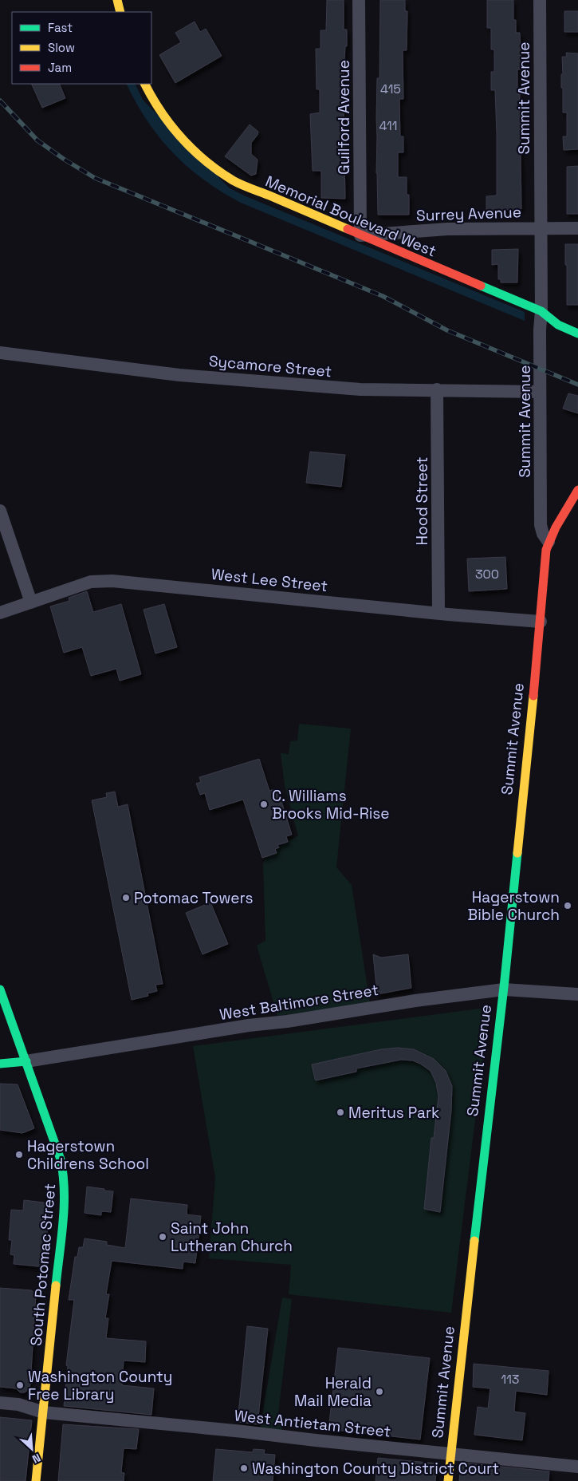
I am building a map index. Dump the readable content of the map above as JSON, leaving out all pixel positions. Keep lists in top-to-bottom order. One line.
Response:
{"streets":{"main road":["Summit Avenue","Memorial Boulevard West","South Potomac Street"],"street":["Guilford Avenue","Surrey Avenue","Sycamore Street","Hood Street","West Lee Street","West Baltimore Street","West Antietam Street"]},"crossings":[["Summit Avenue","Surrey Avenue"],["Summit Avenue","Memorial Boulevard West"],["Summit Avenue","Sycamore Street"],["Summit Avenue","West Lee Street"],["Summit Avenue","West Baltimore Street"],["Summit Avenue","West Antietam Street"],["Guilford Avenue","Surrey Avenue"],["Guilford Avenue","Memorial Boulevard West"],["Surrey Avenue","Memorial Boulevard West"],["Sycamore Street","Hood Street"],["Hood Street","West Lee Street"],["West Baltimore Street","South Potomac Street"],["South Potomac Street","West Antietam Street"]],"places":["C. Williams Brooks Mid‐Rise","Potomac Towers","Hagerstown Bible Church","Meritus Park","Hagerstown Childrens School","Saint John Lutheran Church","Washington County Free Library","Herald Mail Media","Washington County District Court"],"house_numbers":["415","411","300","113"],"legend":["Fast","Slow","Jam"],"north":"bottom right"}
